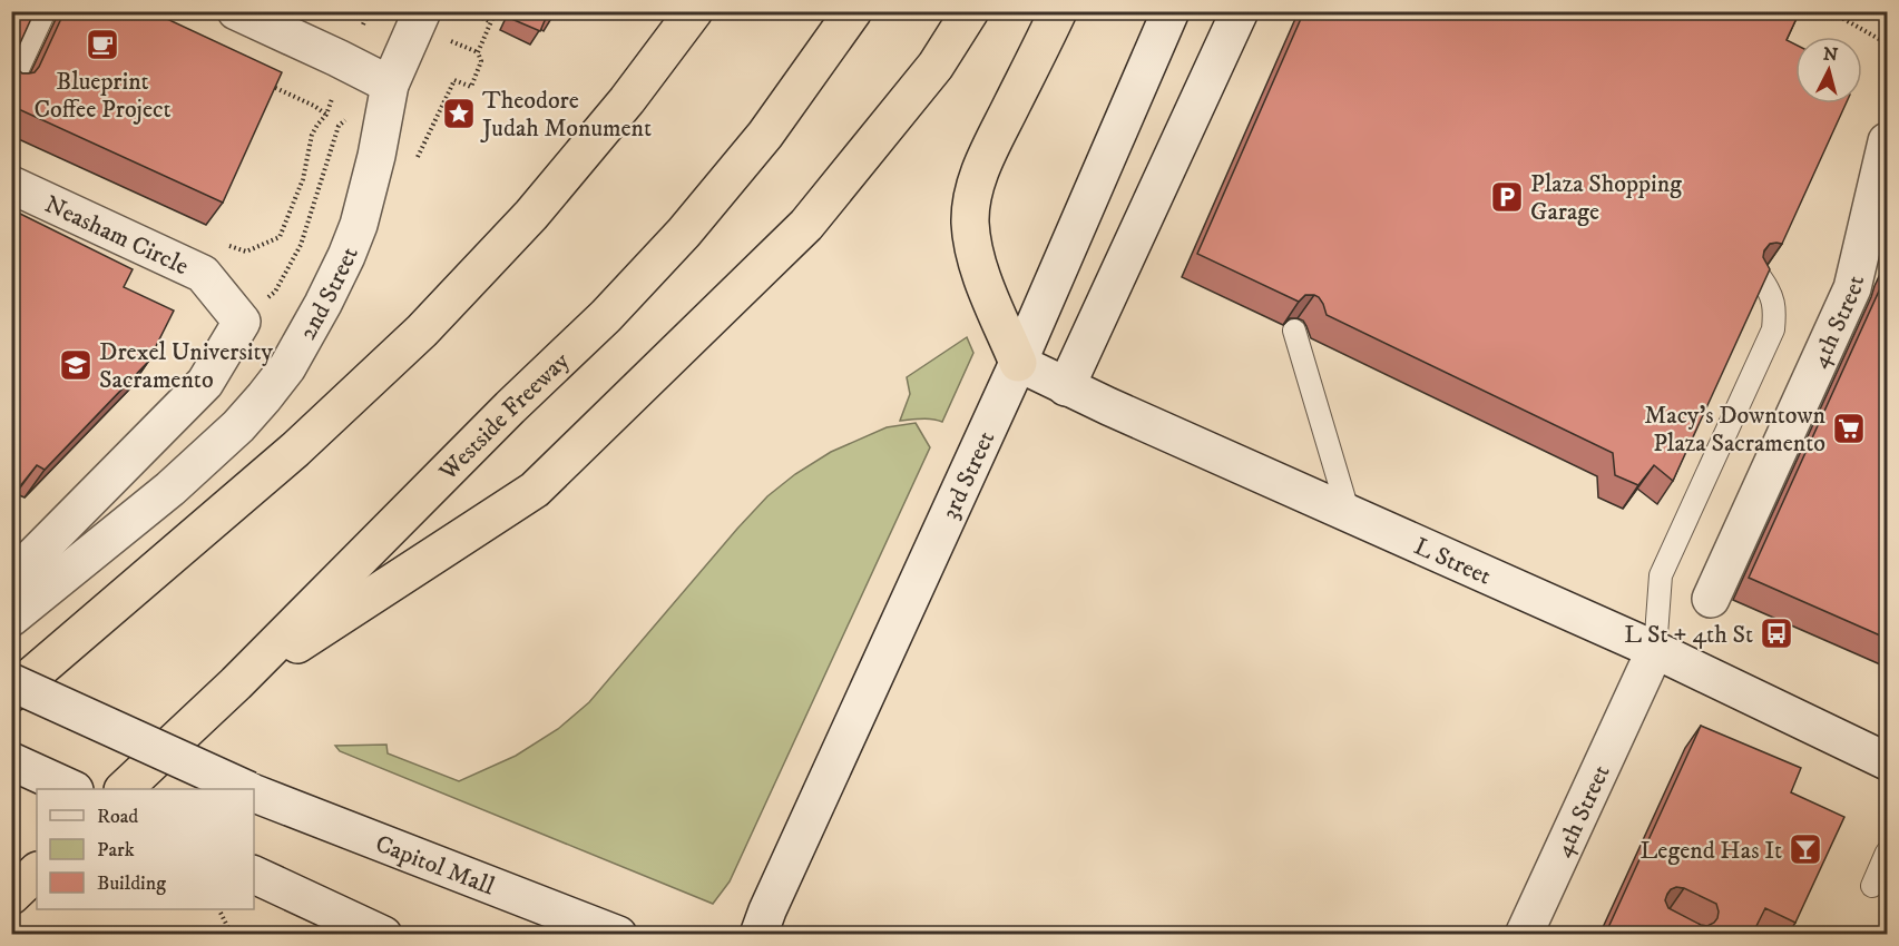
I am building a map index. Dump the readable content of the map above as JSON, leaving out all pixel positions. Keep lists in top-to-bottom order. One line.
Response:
{"streets":{"highway":["Westside Freeway"],"street":["Neasham Circle","2nd Street","4th Street","3rd Street","L Street","Capitol Mall"]},"crossings":[["4th Street","L Street"],["3rd Street","L Street"]],"places":{"cafe":["Blueprint Coffee Project"],"place":["Theodore Judah Monument"],"parking":["Plaza Shopping Garage"],"school or university":["Drexel University Sacramento"],"supermarket":["Macy's Downtown Plaza Sacramento"],"bus stop":["L St + 4th St"],"bar":["Legend Has It"]},"legend":["Road","Park","Building"],"north":"top"}
